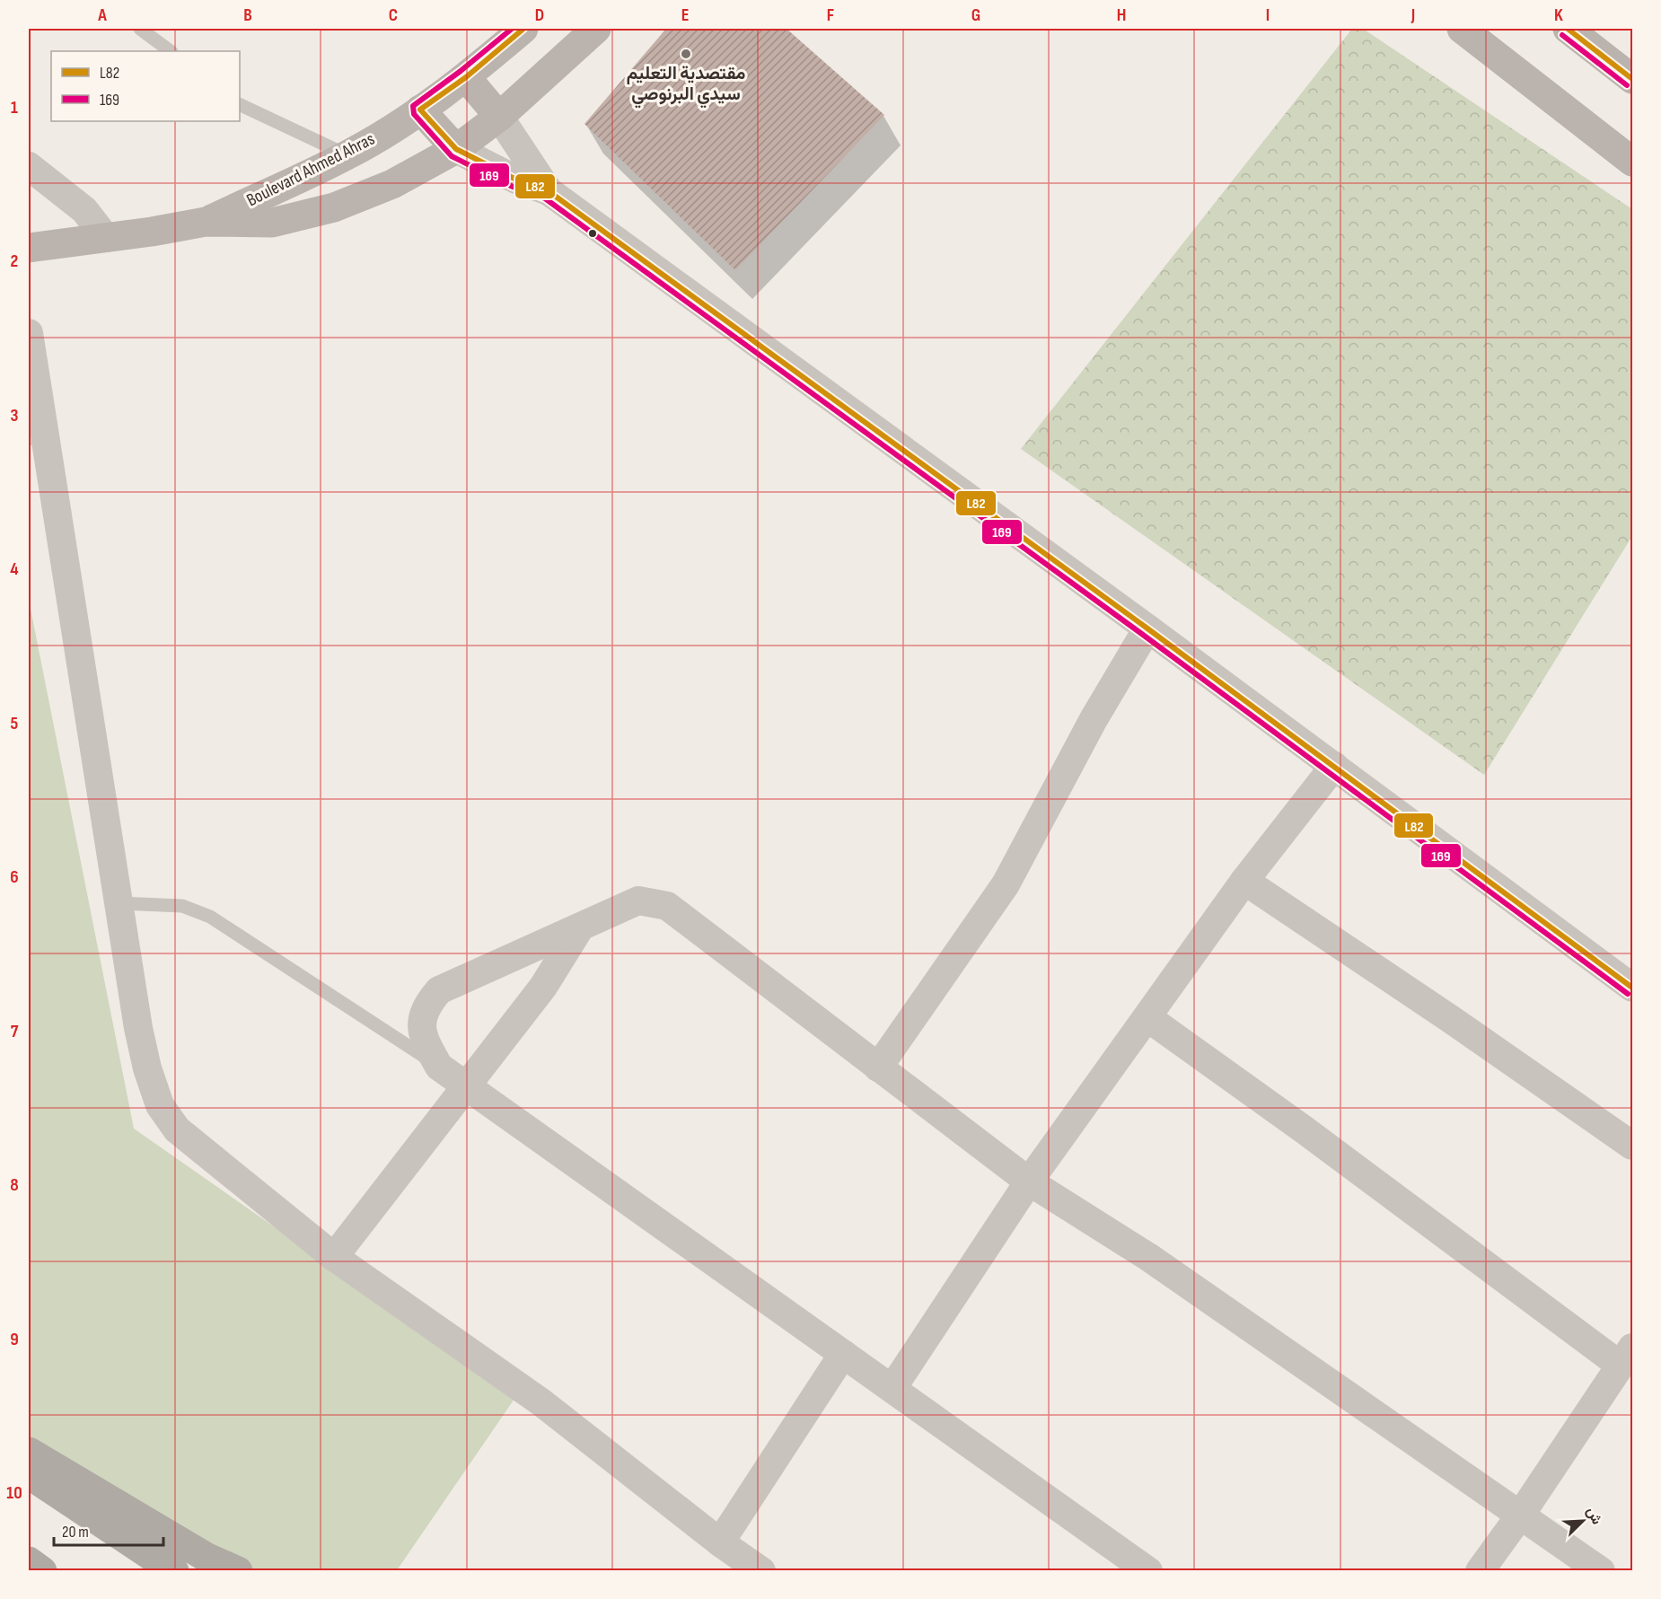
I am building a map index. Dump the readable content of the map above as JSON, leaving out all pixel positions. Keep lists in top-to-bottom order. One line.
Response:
{"streets":{"street":["Boulevard Ahmed Ahras"]},"places":["مقتصدية التعليم سيدي البرنوصي"],"lines":["transit line L82","transit line 169"],"legend":["L82","169"],"scale_bar":"20 m","north":"top right","grid":{"columns":["A","B","C","D","E","F","G","H","I","J","K"],"rows":["1","2","3","4","5","6","7","8","9","10"]}}
